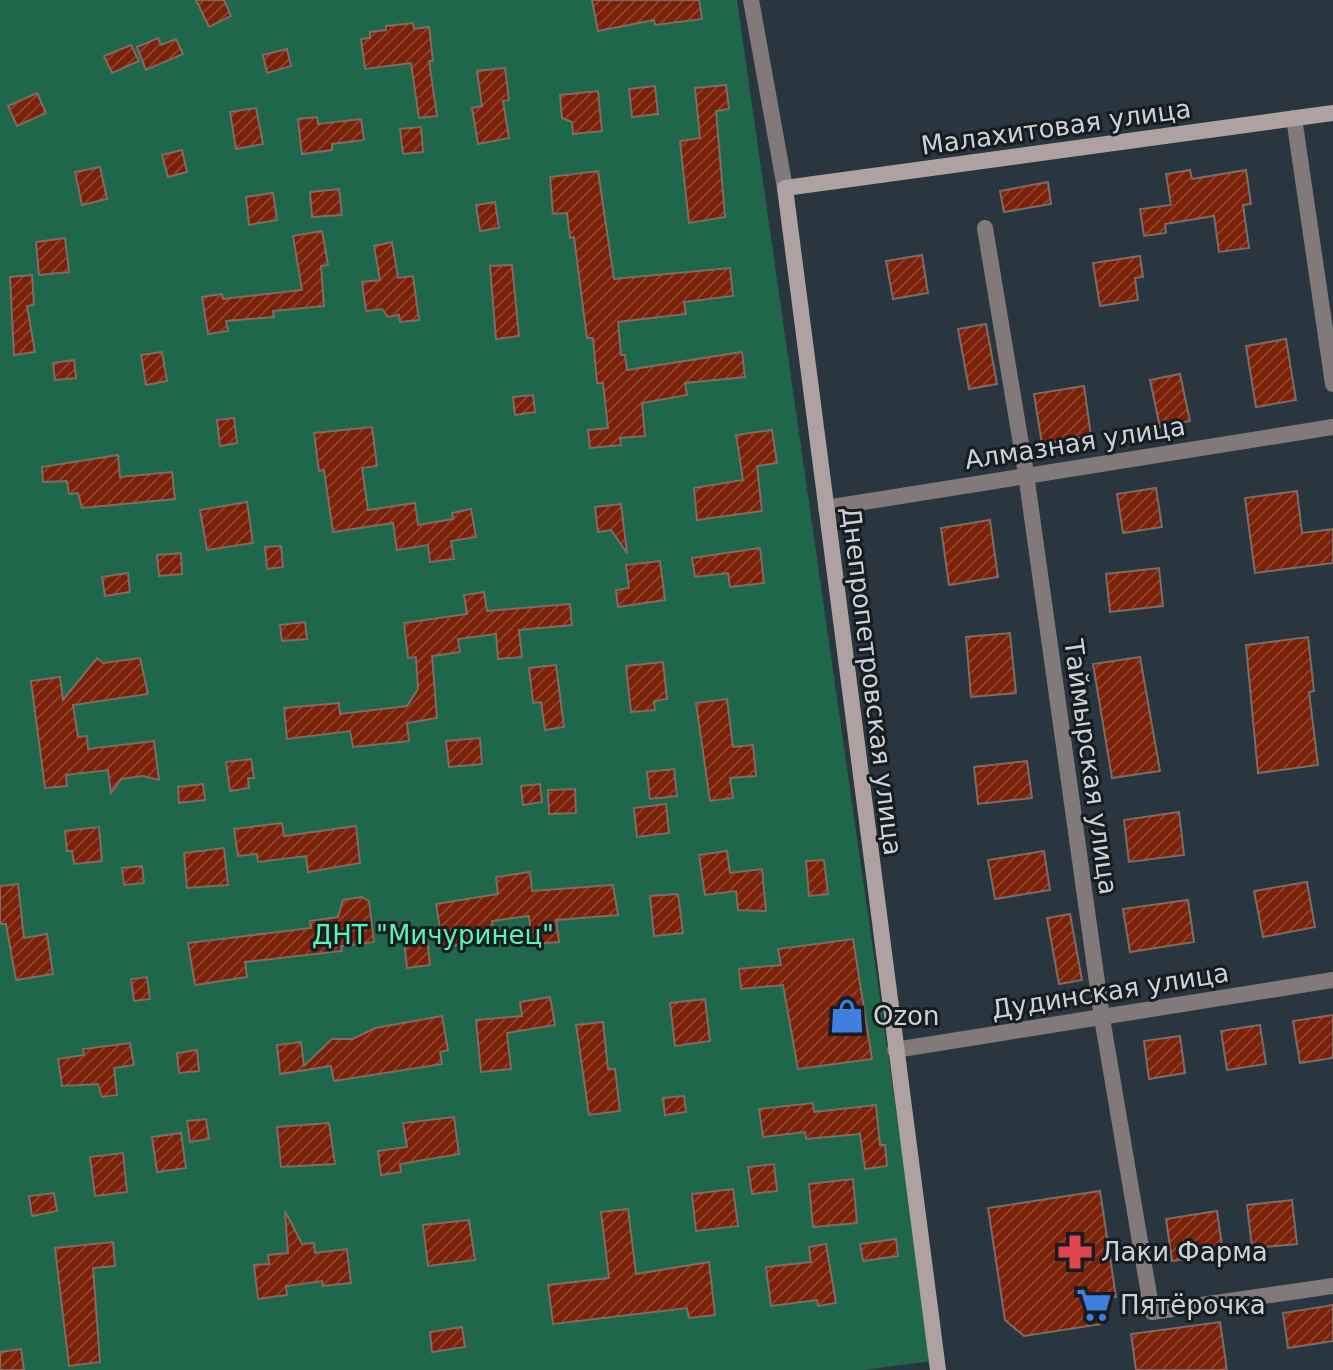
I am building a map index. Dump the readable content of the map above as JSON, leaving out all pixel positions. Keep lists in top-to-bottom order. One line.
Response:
{"streets":{"street":["Малахитовая улица","Алмазная улица","Днепропетровская улица","Таймырская улица","Дудинская улица"]},"crossings":[["Малахитовая улица","Днепропетровская улица"],["Алмазная улица","Днепропетровская улица"],["Алмазная улица","Таймырская улица"],["Днепропетровская улица","Дудинская улица"],["Таймырская улица","Дудинская улица"]],"parks":["ДНТ \"Мичуринец\""],"places":{"shop":["Ozon"],"pharmacy":["Лаки Фарма"],"supermarket":["Пятёрочка"]}}
